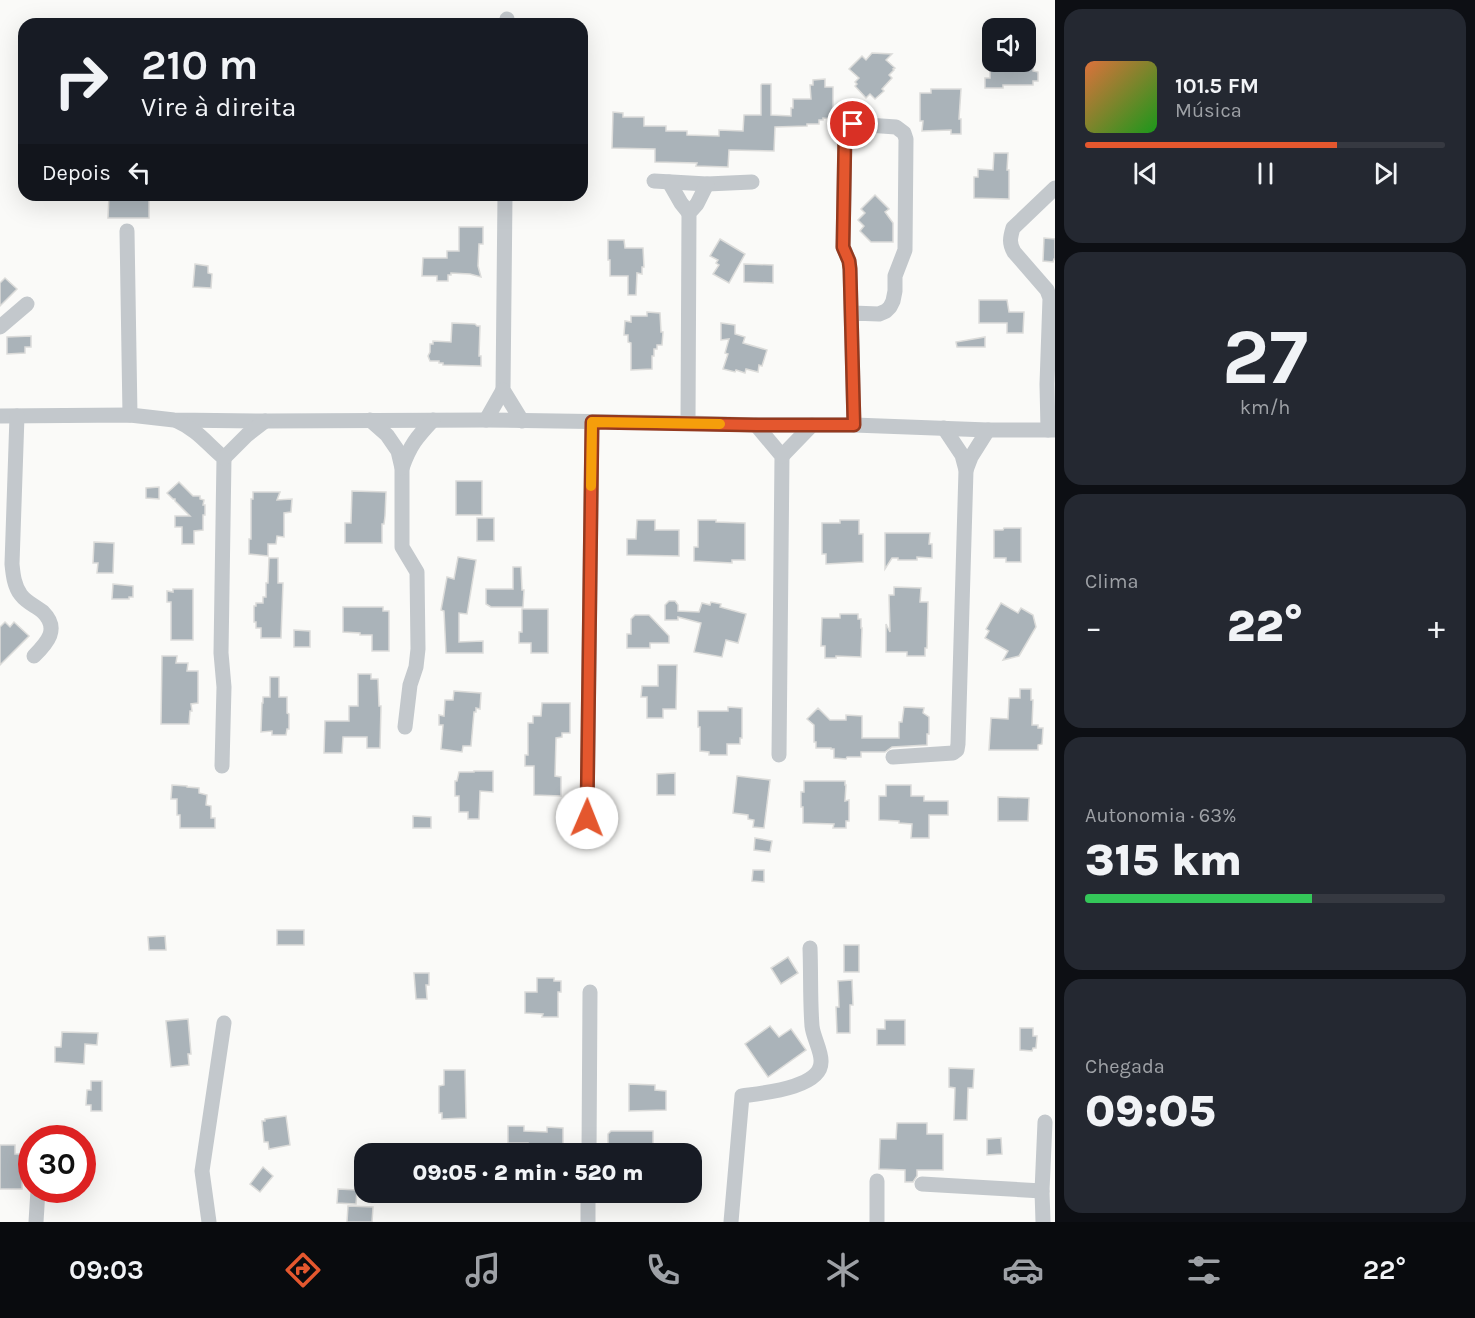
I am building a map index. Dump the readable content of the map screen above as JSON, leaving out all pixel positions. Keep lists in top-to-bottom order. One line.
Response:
{"page":{"turn":["210 m","Vire à direita"],"song":["101.5 FM","Música"],"then":"Depois","tile":[["27","km/h"],"Clima",["Autonomia · 63%","315 km"],["Chegada","09:05"]],"heat":["−","22°","+"],"limit":"30","trip":"09:05 · 2 min · 520 m","tabs":["09:03","22°"]}}
